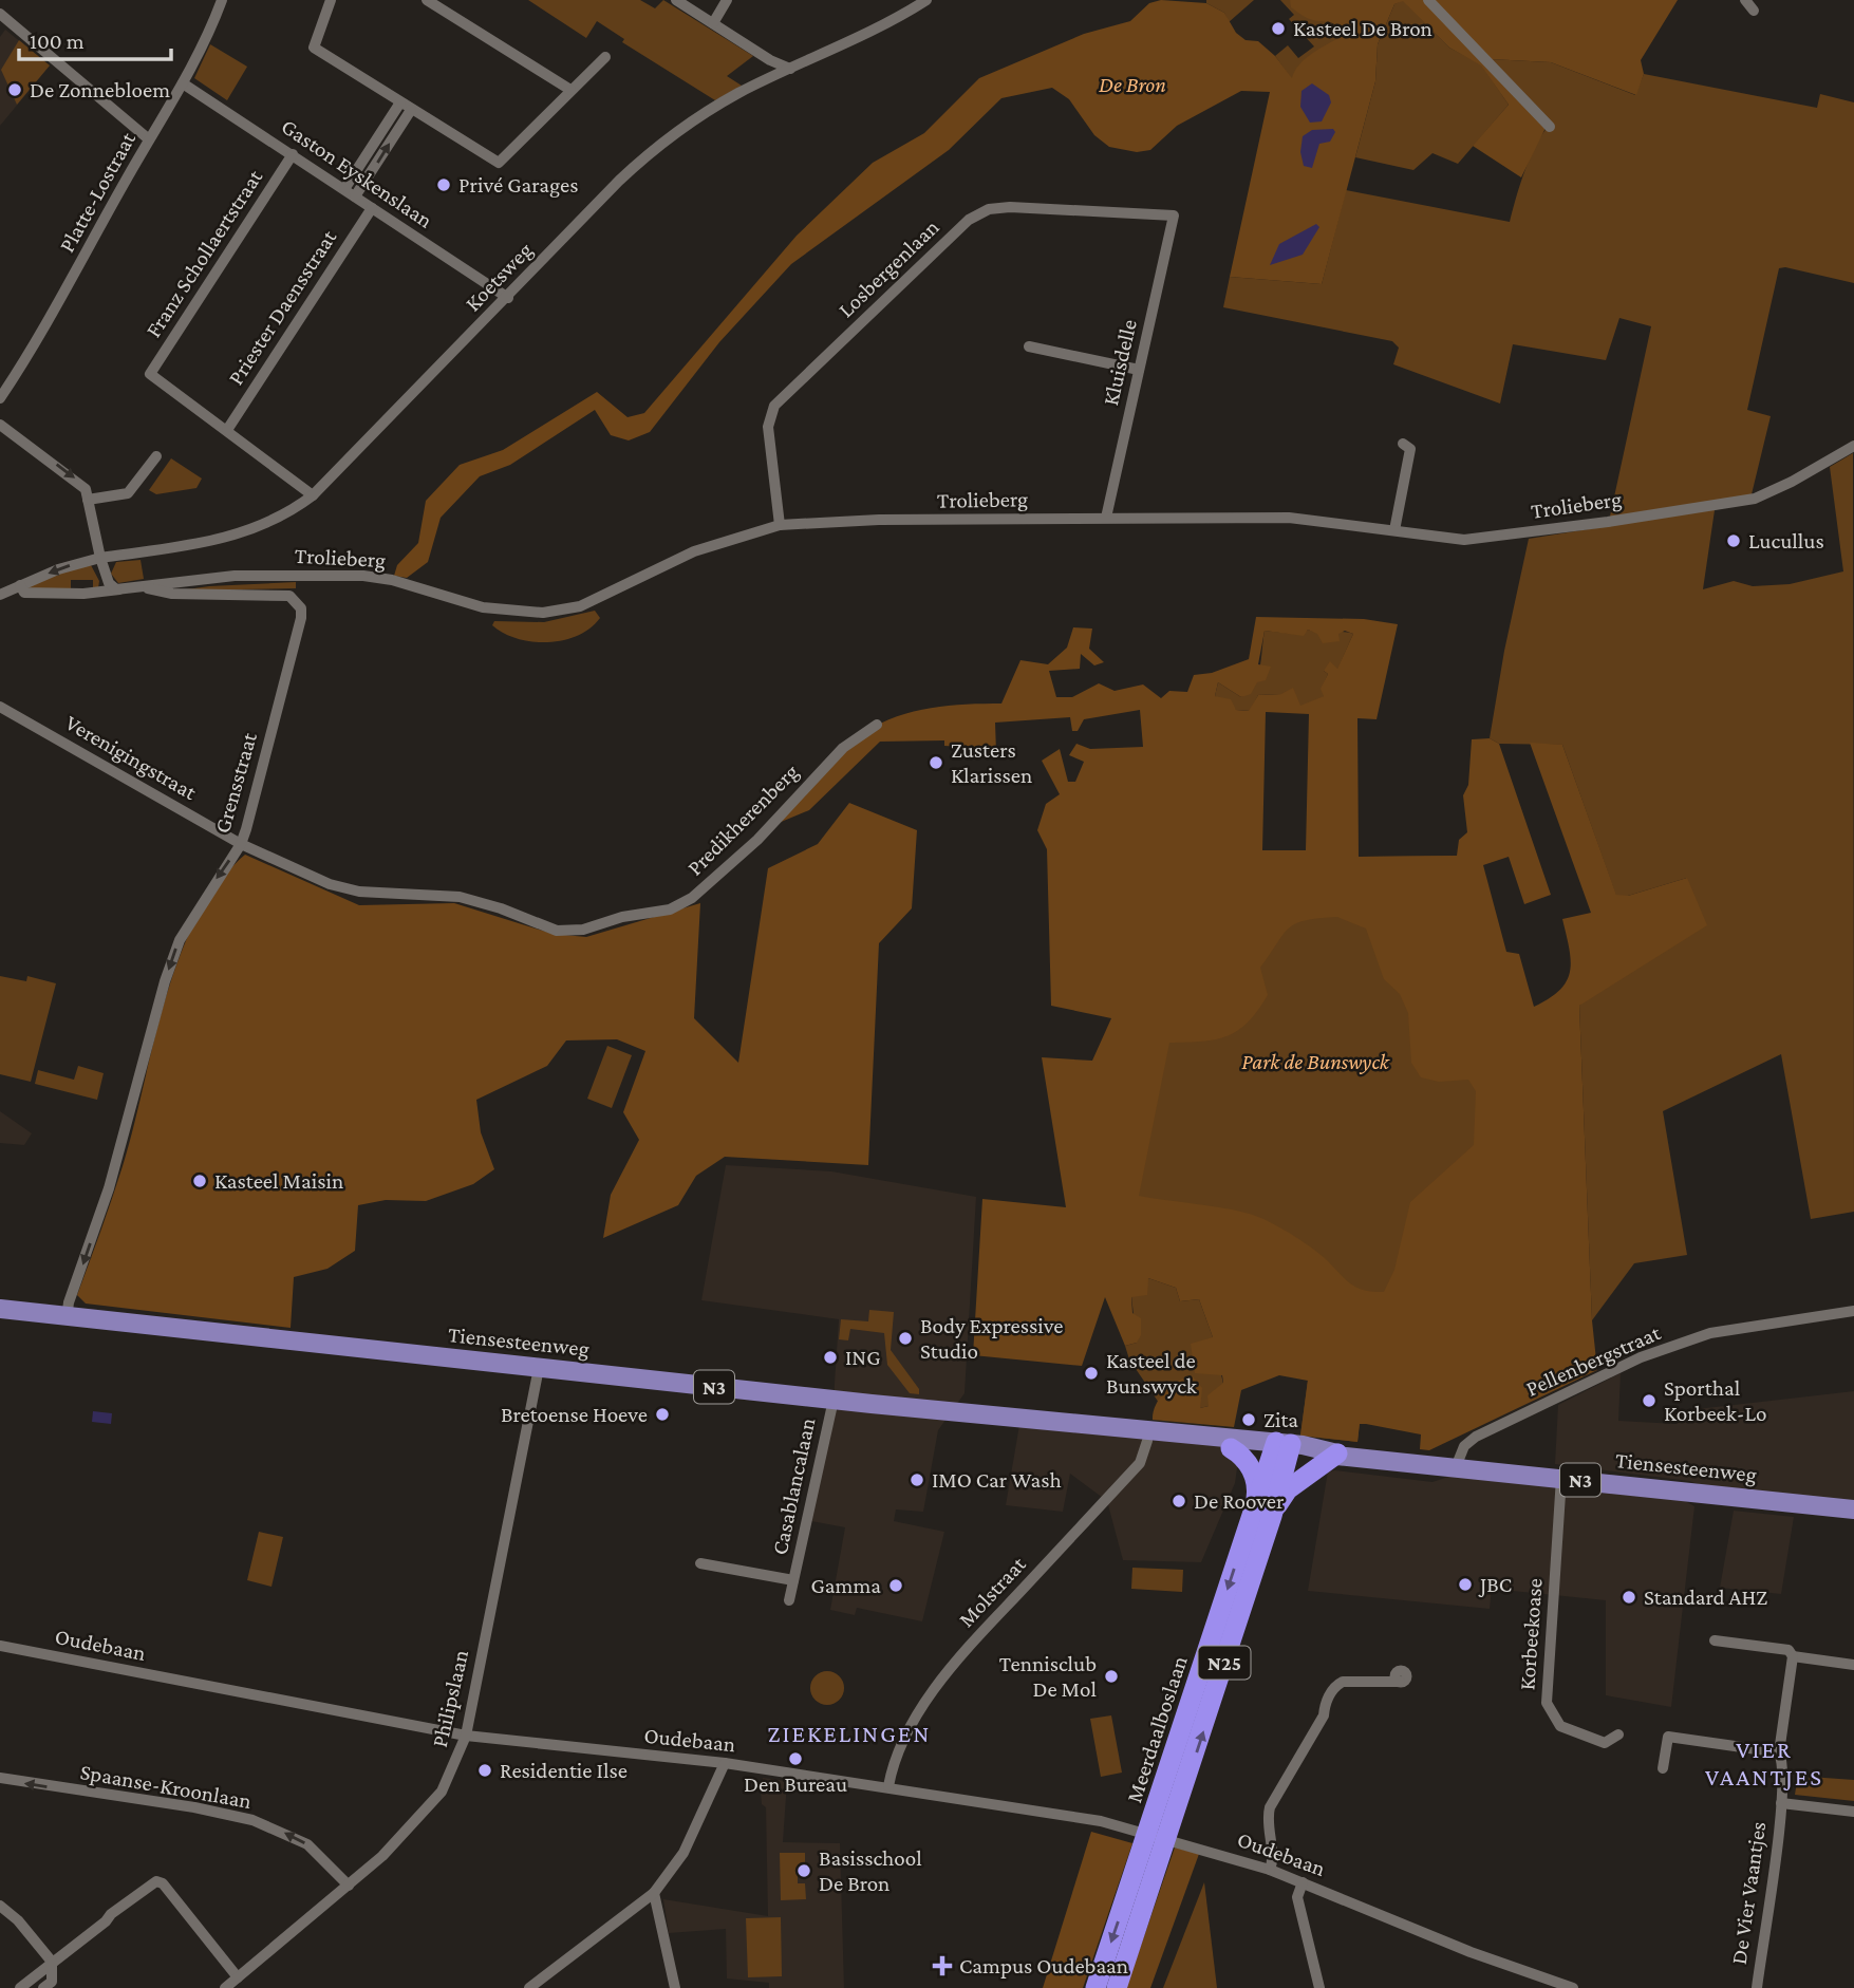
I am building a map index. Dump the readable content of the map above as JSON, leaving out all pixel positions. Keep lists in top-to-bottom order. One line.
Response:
{"streets":{"highway":["N25","Meerdaalboslaan"],"main road":["Tiensesteenweg","N3"],"street":["Gaston Eyskenslaan","Platte-Lostraat","Franz Schollaertstraat","Losbergenlaan","Koetsweg","Priester Daensstraat","Kluisdelle","Trolieberg","Verenigingstraat","Grensstraat","Predikherenberg","Pellenbergstraat","Casablancalaan","Molstraat","Korbeekoase","Oudebaan","Philipslaan","Spaanse-Kroonlaan","De Vier Vaantjes"]},"crossings":[["Gaston Eyskenslaan","Platte-Lostraat"],["Gaston Eyskenslaan","Franz Schollaertstraat"],["Gaston Eyskenslaan","Koetsweg"],["Gaston Eyskenslaan","Priester Daensstraat"],["Franz Schollaertstraat","Priester Daensstraat"],["Losbergenlaan","Kluisdelle"],["Losbergenlaan","Trolieberg"],["Koetsweg","Grensstraat"],["Kluisdelle","Trolieberg"],["Trolieberg","Grensstraat"],["Verenigingstraat","Grensstraat"],["Verenigingstraat","Predikherenberg"],["Grensstraat","Predikherenberg"],["Grensstraat","Tiensesteenweg"],["Tiensesteenweg","Pellenbergstraat"],["Tiensesteenweg","Casablancalaan"],["Tiensesteenweg","Molstraat"],["Tiensesteenweg","Korbeekoase"],["Tiensesteenweg","Philipslaan"],["Tiensesteenweg","Meerdaalboslaan"],["Molstraat","Oudebaan"],["Oudebaan","Philipslaan"],["Philipslaan","Spaanse-Kroonlaan"]],"one_way":["Grensstraat","Spaanse-Kroonlaan"],"districts":["ZIEKELINGEN","VIER VAANTJES"],"parks":["De Bron","Park de Bunswyck"],"places":{"other":["Kasteel De Bron","De Zonnebloem","Privé Garages","Lucullus","Zusters Klarissen","Kasteel Maisin","Body Expressive Studio","ING","Kasteel de Bunswyck","Sporthal Korbeek-Lo","Bretoense Hoeve","Zita","IMO Car Wash","De Roover","JBC","Gamma","Standard AHZ","Tennisclub De Mol","Den Bureau","Residentie Ilse","Basisschool De Bron"],"health":["Campus Oudebaan"]},"scale_bar":"100 m"}
